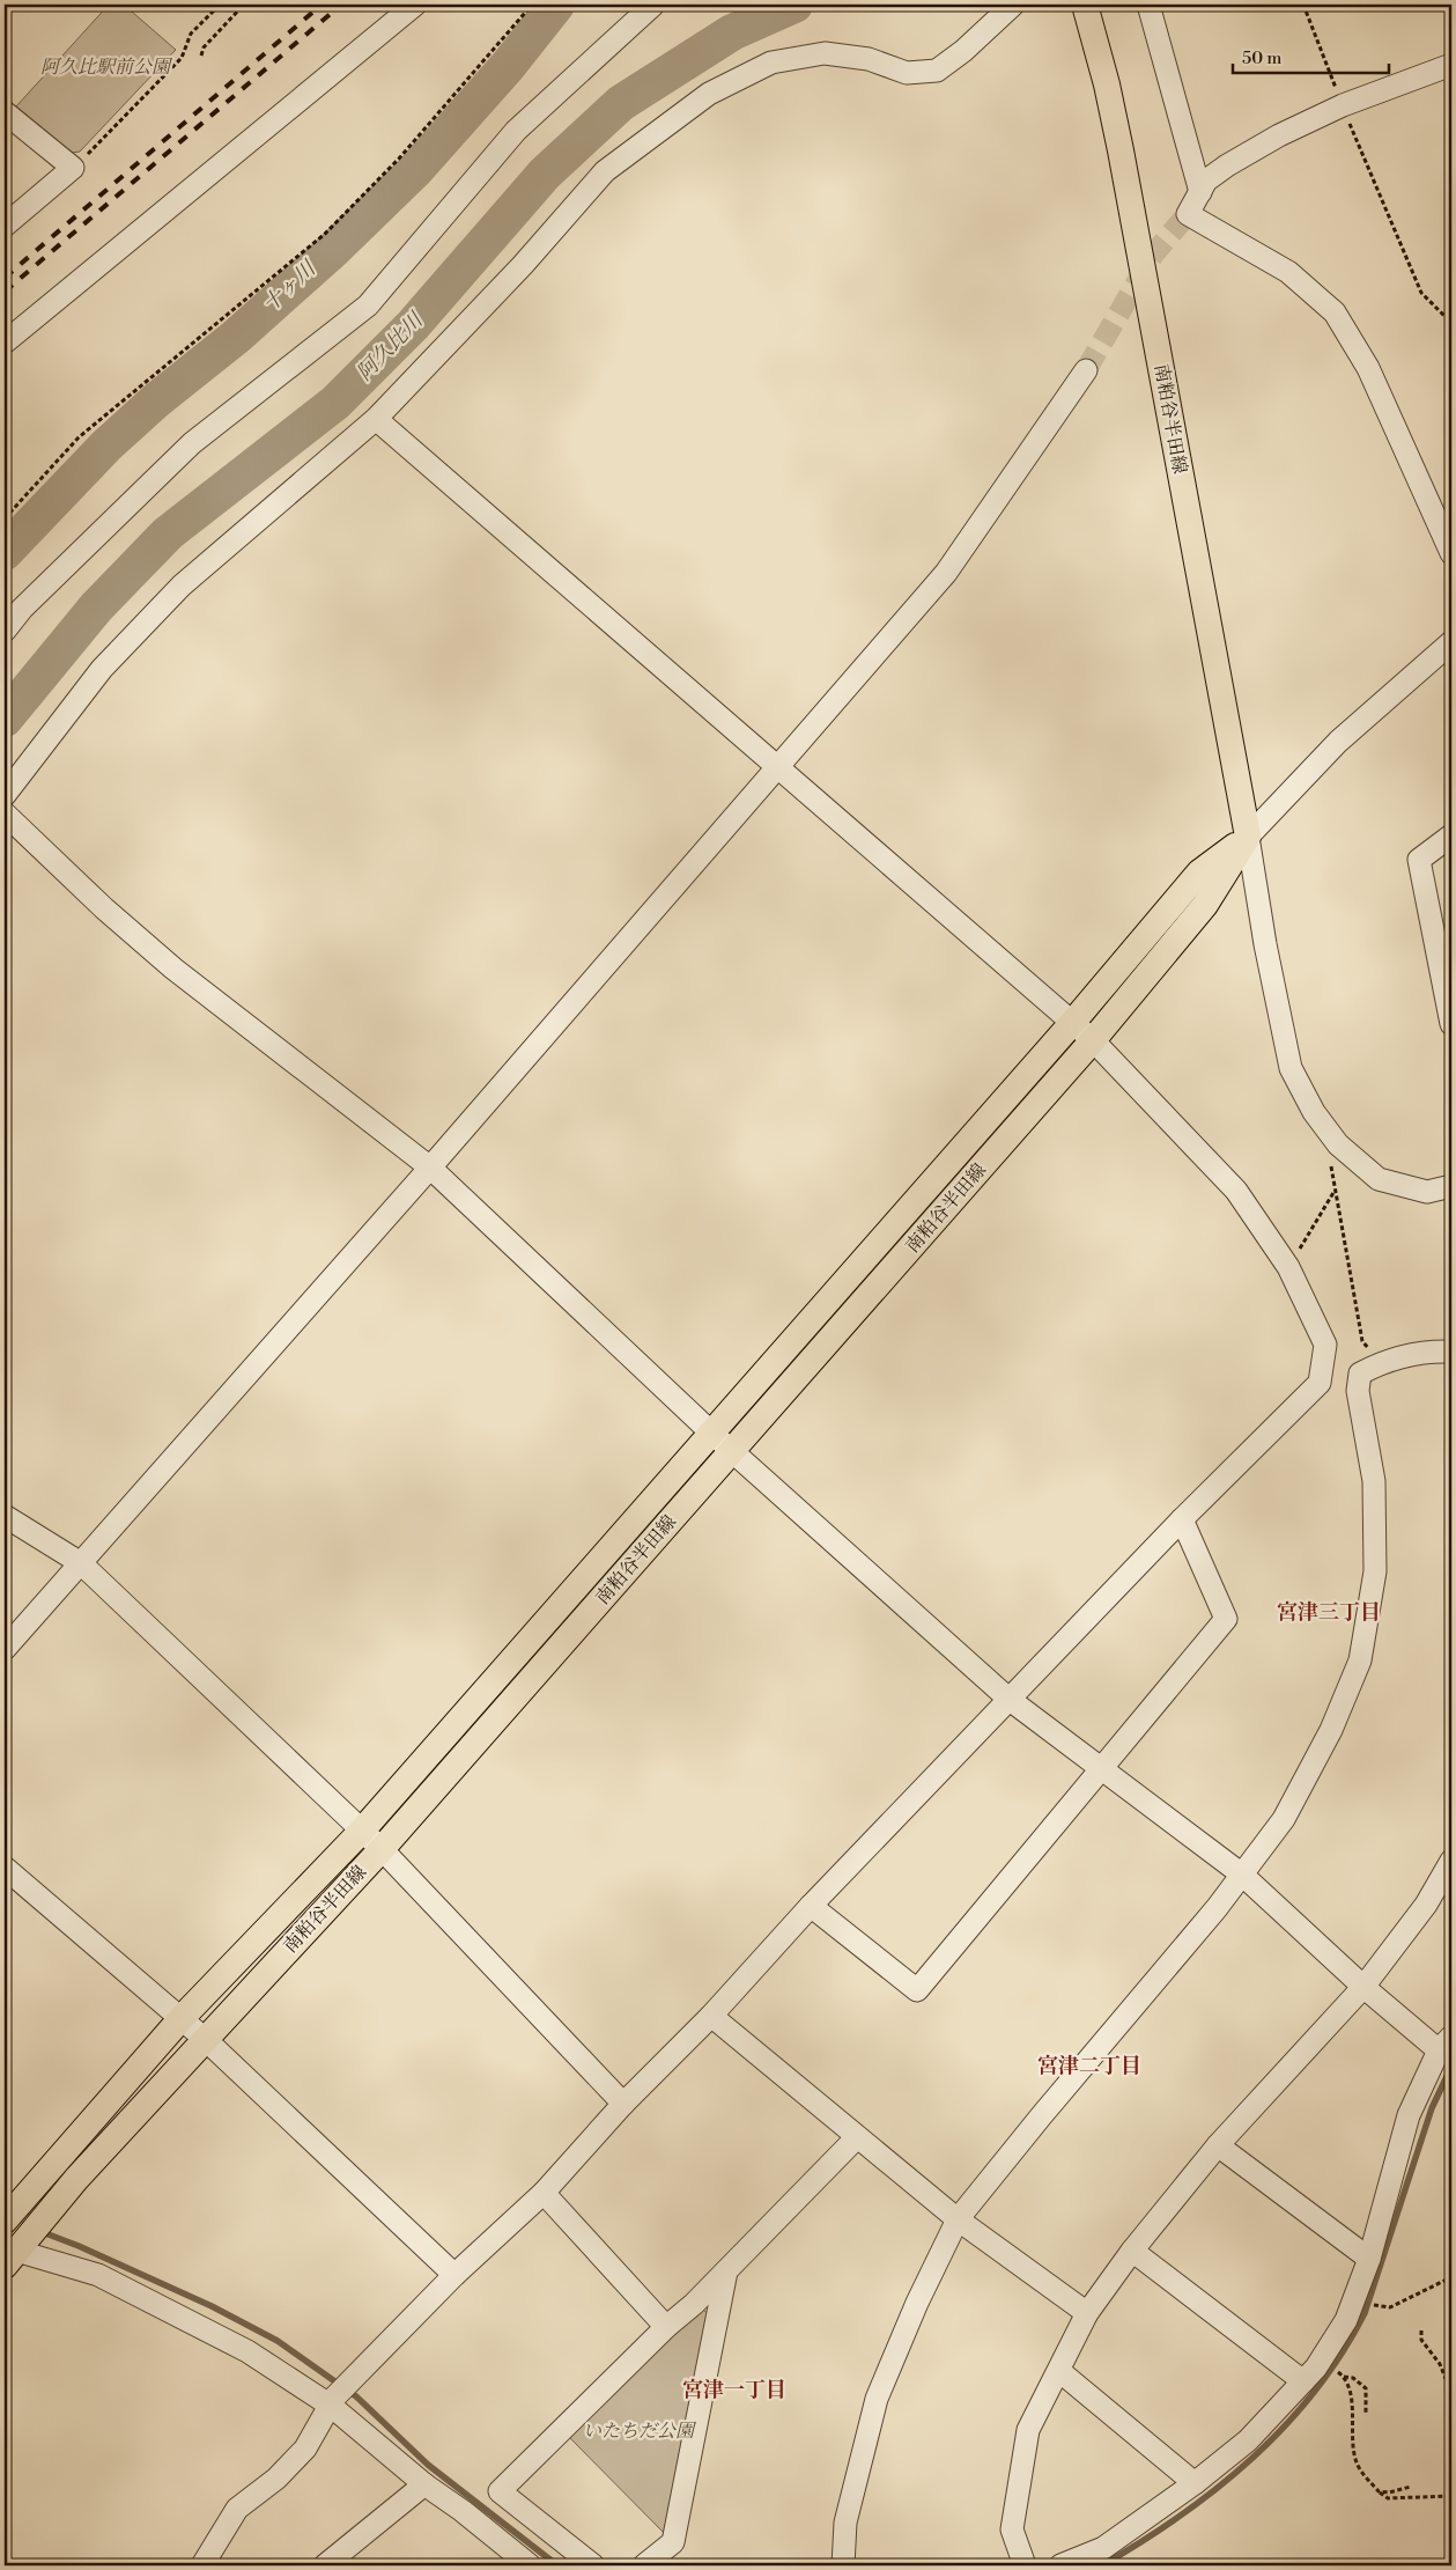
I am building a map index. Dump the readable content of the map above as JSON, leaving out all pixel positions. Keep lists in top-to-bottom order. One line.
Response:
{"streets":{"main road":["南粕谷半田線"]},"districts":["宮津三丁目","宮津二丁目","宮津一丁目"],"water":["十ヶ川","阿久比川"],"parks":["阿久比駅前公園","いたちだ公園"],"scale_bar":"50 m"}
